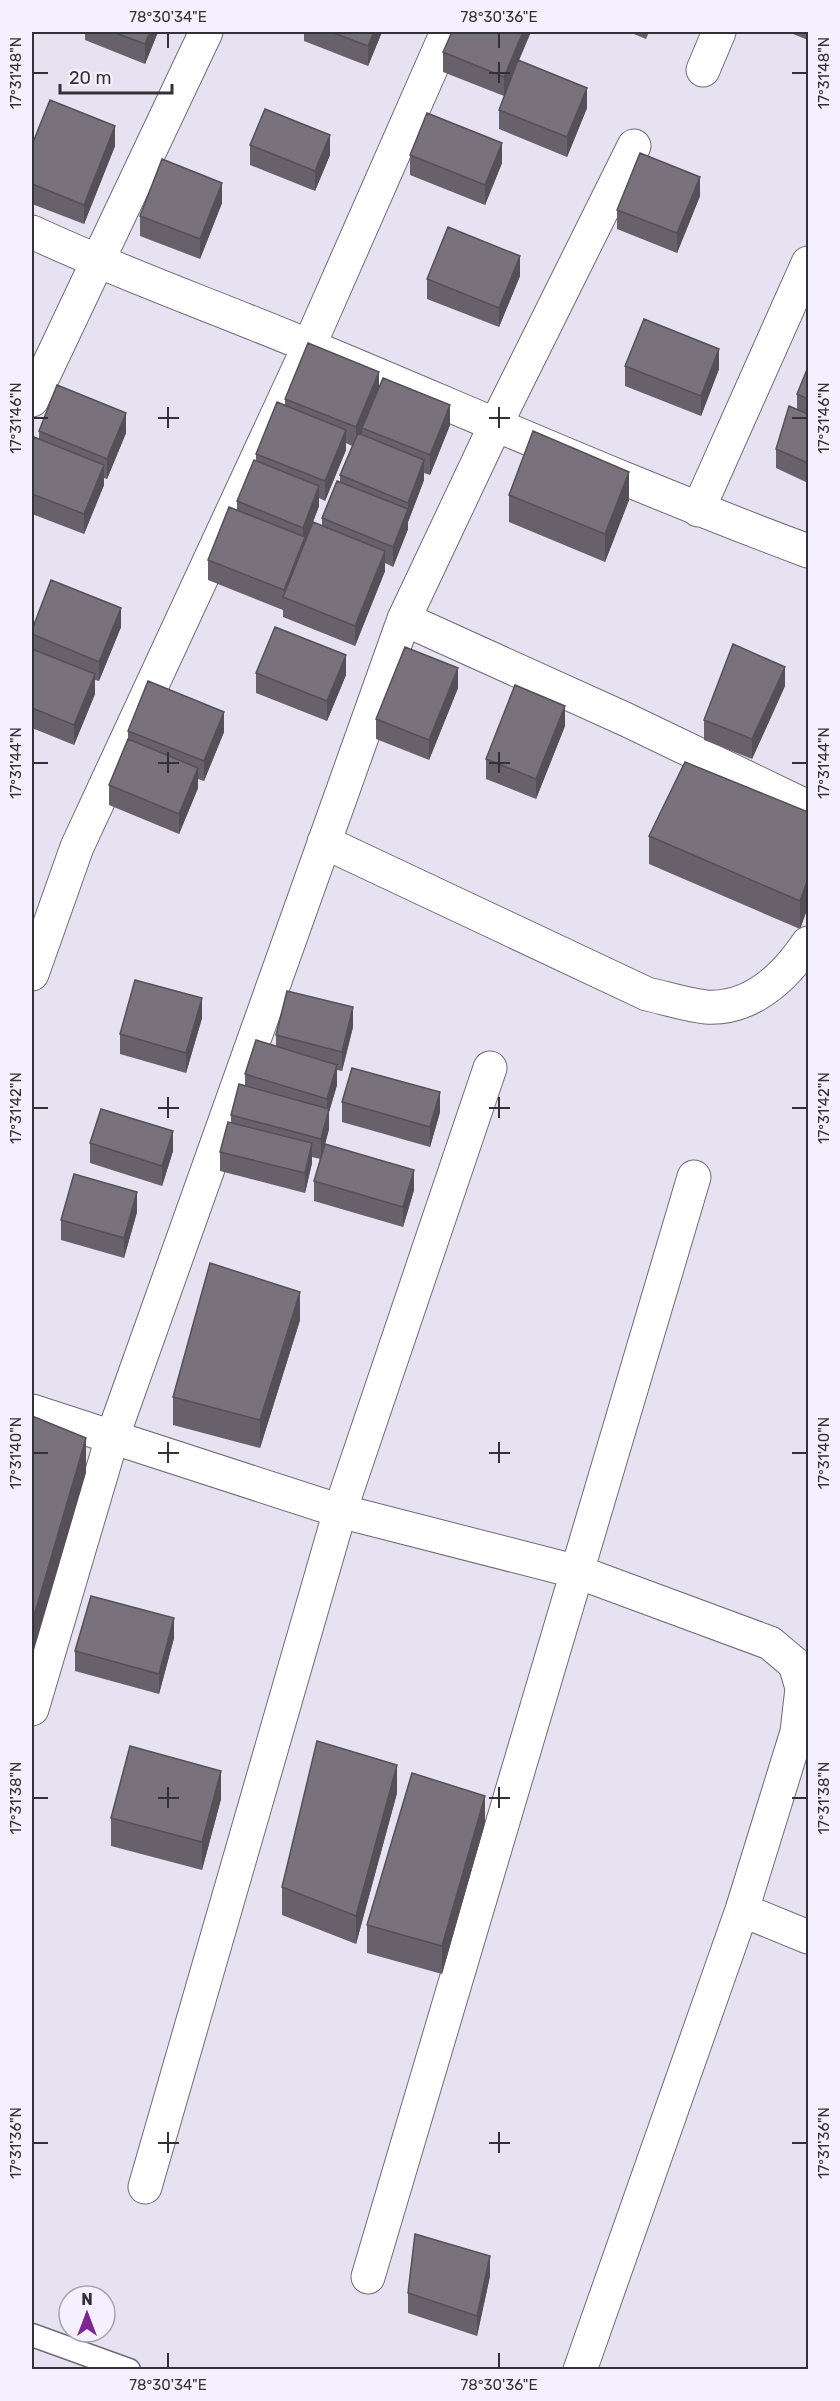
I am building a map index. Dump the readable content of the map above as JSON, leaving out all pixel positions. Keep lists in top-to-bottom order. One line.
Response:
{"scale_bar":"20 m","north":"top","coordinates":["78°30'34\"E","78°30'36\"E","17°31'48\"N","17°31'46\"N","17°31'44\"N","17°31'42\"N","17°31'40\"N","17°31'38\"N","17°31'36\"N"]}
